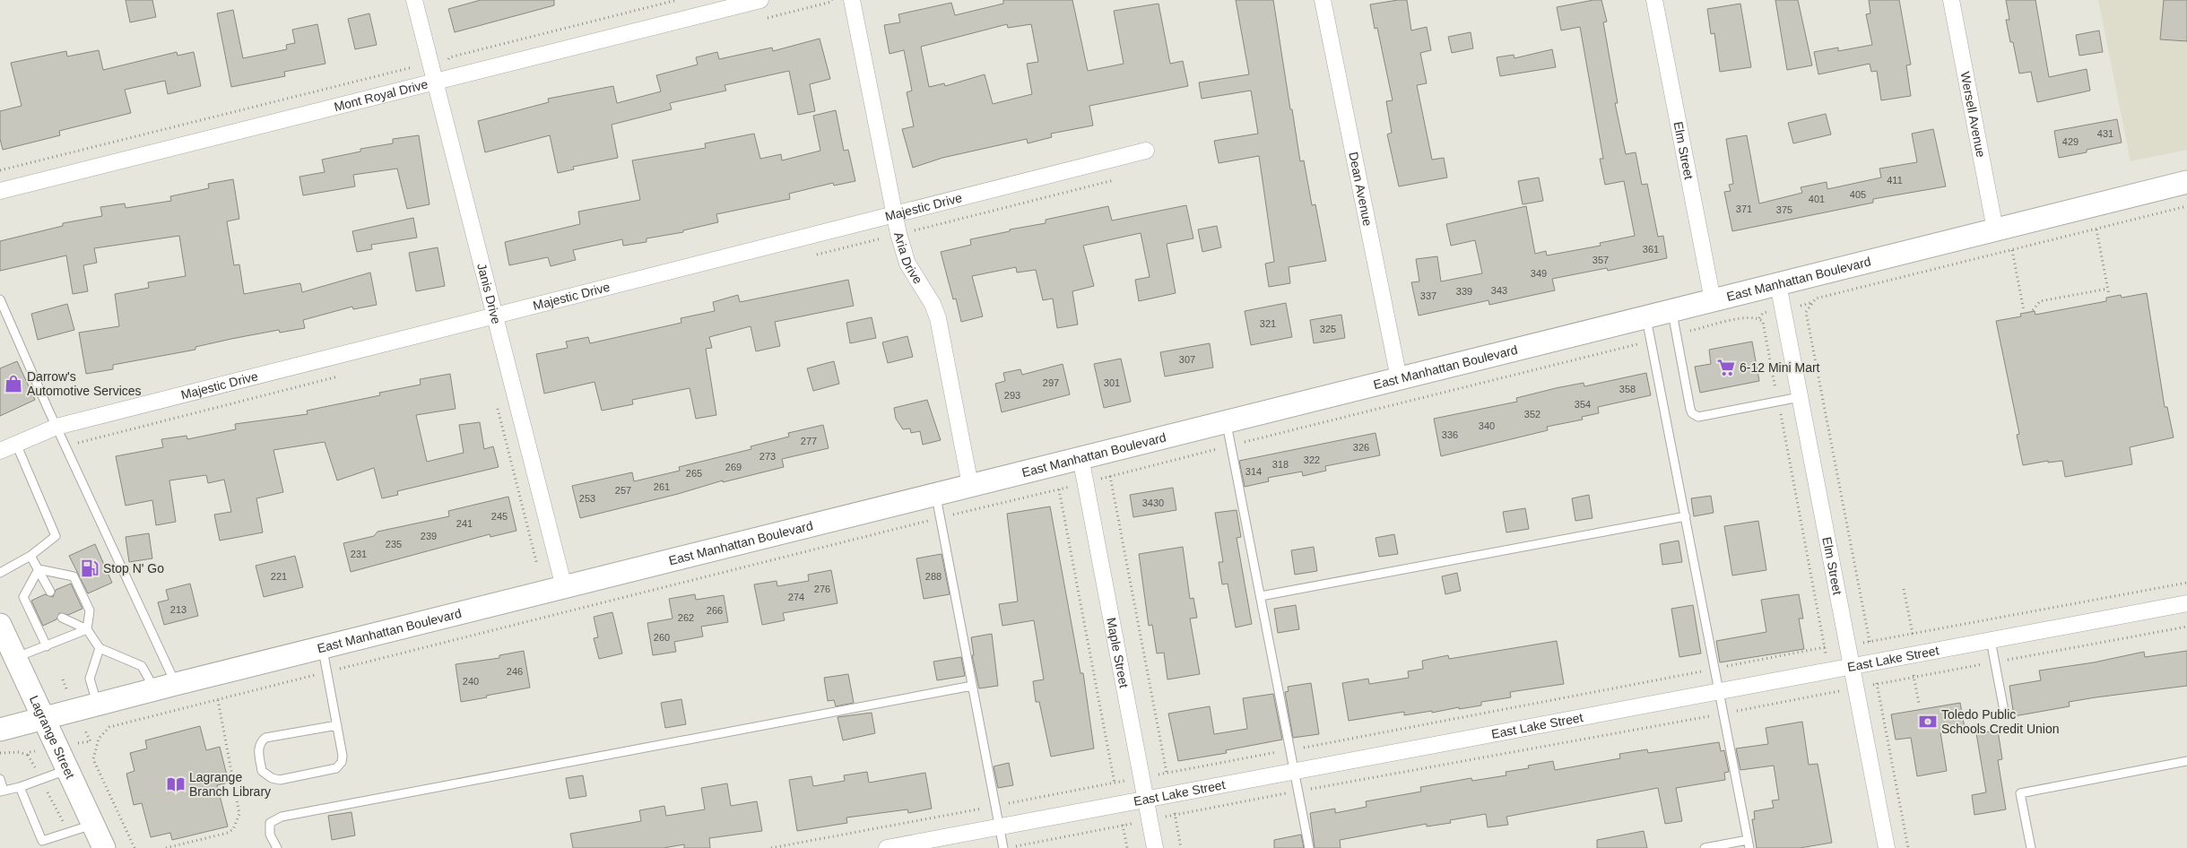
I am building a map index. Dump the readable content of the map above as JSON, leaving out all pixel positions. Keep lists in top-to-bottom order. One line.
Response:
{"streets":{"main road":["East Manhattan Boulevard","Lagrange Street"],"street":["Mont Royal Drive","Wersell Avenue","Elm Street","Dean Avenue","Majestic Drive","Aria Drive","Janis Drive","Maple Street","East Lake Street"]},"crossings":[["Mont Royal Drive","Janis Drive"],["Wersell Avenue","East Manhattan Boulevard"],["Elm Street","East Manhattan Boulevard"],["Elm Street","East Lake Street"],["Dean Avenue","East Manhattan Boulevard"],["Majestic Drive","Aria Drive"],["Majestic Drive","Janis Drive"],["Aria Drive","East Manhattan Boulevard"],["East Manhattan Boulevard","Janis Drive"],["East Manhattan Boulevard","Maple Street"],["East Manhattan Boulevard","Lagrange Street"],["Maple Street","East Lake Street"]],"places":{"supermarket":["6-12 Mini Mart"],"shop":["Darrow's Automotive Services"],"fuel station":["Stop N' Go"],"bank":["Toledo Public Schools Credit Union"],"library":["Lagrange Branch Library"]},"house_numbers":["431","429","411","405","401","371","375","361","357","349","343","339","337","321","325","307","297","301","358","293","354","352","340","336","277","326","273","322","318","269","314","265","261","257","253","3430","245","241","239","235","231","221","288","276","274","213","266","262","260","246","240"]}
